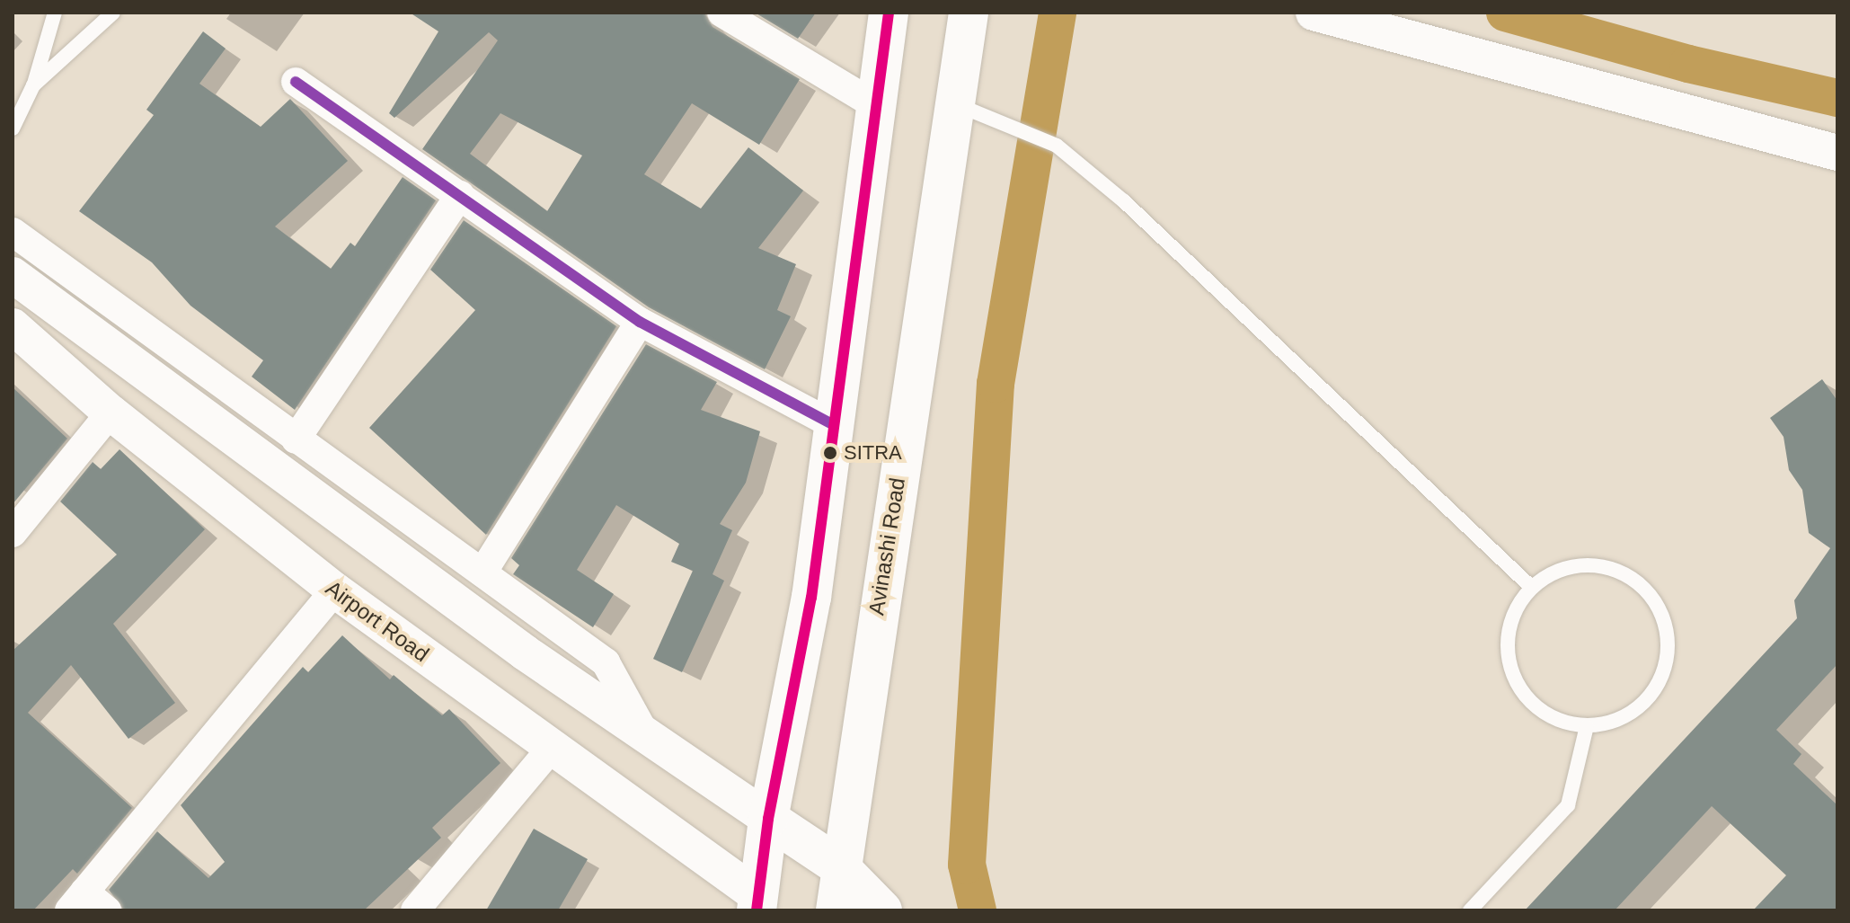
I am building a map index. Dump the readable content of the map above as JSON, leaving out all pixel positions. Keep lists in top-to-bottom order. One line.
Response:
{"streets":{"main road":["Avinashi Road"],"street":["Airport Road"]},"places":["SITRA"]}
